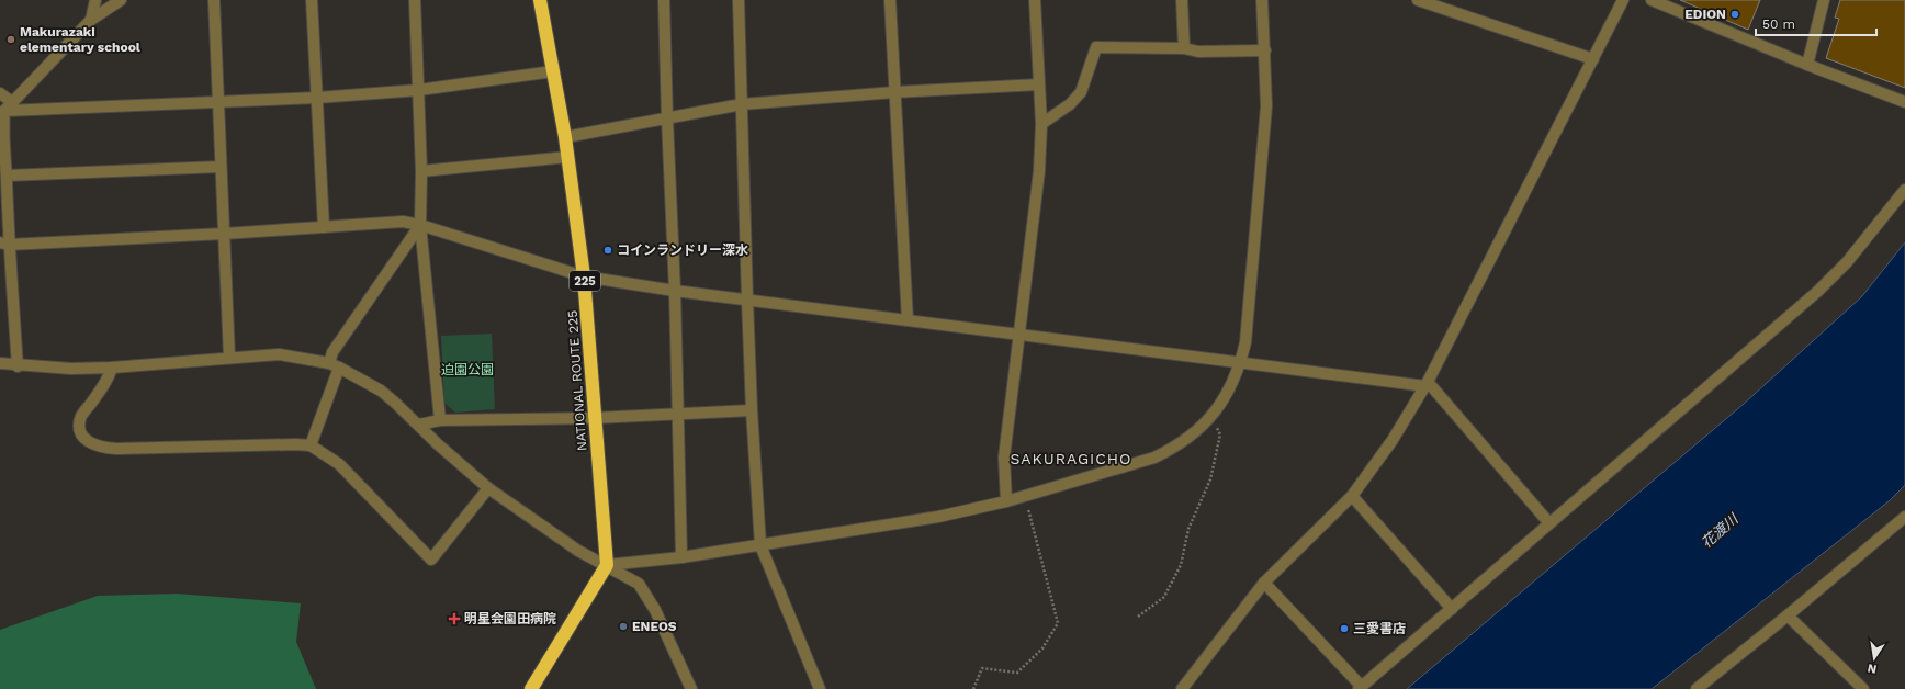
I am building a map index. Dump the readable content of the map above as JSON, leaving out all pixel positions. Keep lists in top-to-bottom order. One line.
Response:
{"streets":{"highway":["225","NATIONAL ROUTE 225"]},"districts":["SAKURAGICHO"],"water":["花渡川"],"parks":["迫園公園"],"places":{"other":["EDION","Makurazaki elementary school","コインランドリー深水","ENEOS","三愛書店"],"health":["明星会園田病院"]},"scale_bar":"50 m","north":"bottom"}
